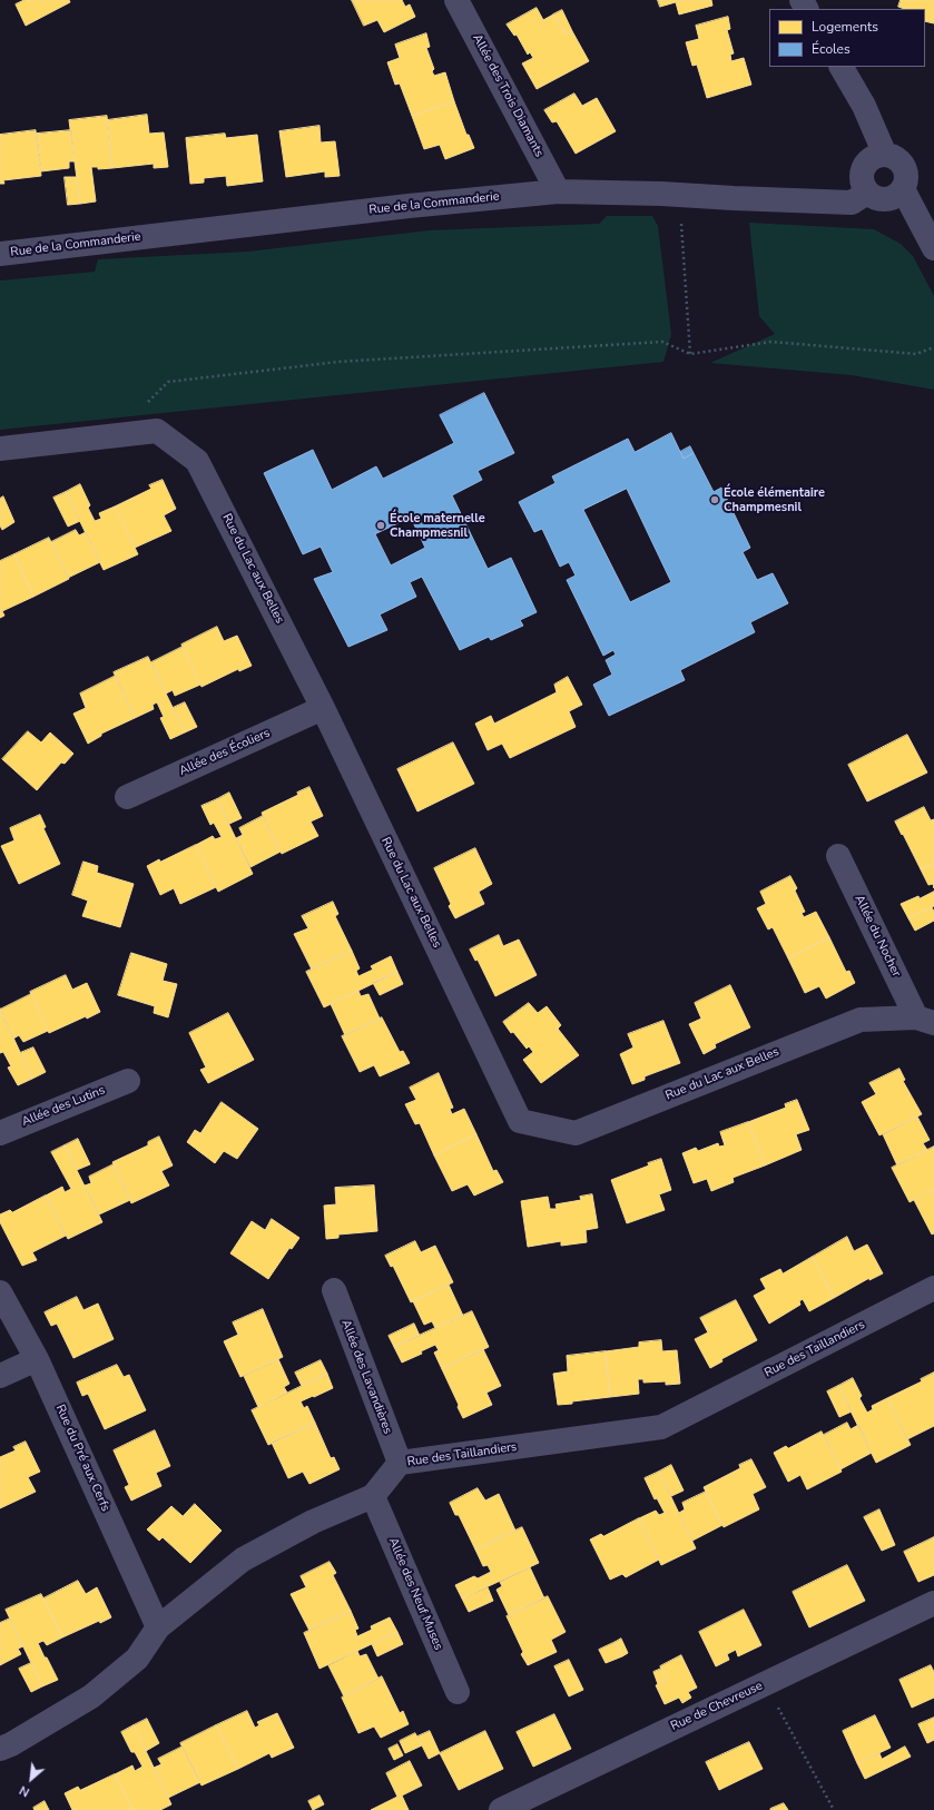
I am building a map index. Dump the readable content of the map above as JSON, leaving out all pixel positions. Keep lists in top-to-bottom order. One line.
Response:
{"streets":{"street":["Allée des Trois Diamants","Rue de la Commanderie","Rue du Lac aux Belles","Allée des Écoliers","Allée du Nocher","Allée des Lutins","Rue des Taillandiers","Allée des Lavandières","Rue du Pré aux Cerfs","Allée des Neuf Muses","Rue de Chevreuse"]},"crossings":[["Allée des Trois Diamants","Rue de la Commanderie"],["Rue du Lac aux Belles","Allée des Écoliers"],["Rue du Lac aux Belles","Allée du Nocher"],["Rue des Taillandiers","Allée des Lavandières"],["Rue des Taillandiers","Rue du Pré aux Cerfs"],["Rue des Taillandiers","Allée des Neuf Muses"]],"places":["École élémentaire Champmesnil","École maternelle Champmesnil"],"legend":["Logements","Écoles"],"north":"bottom left"}
